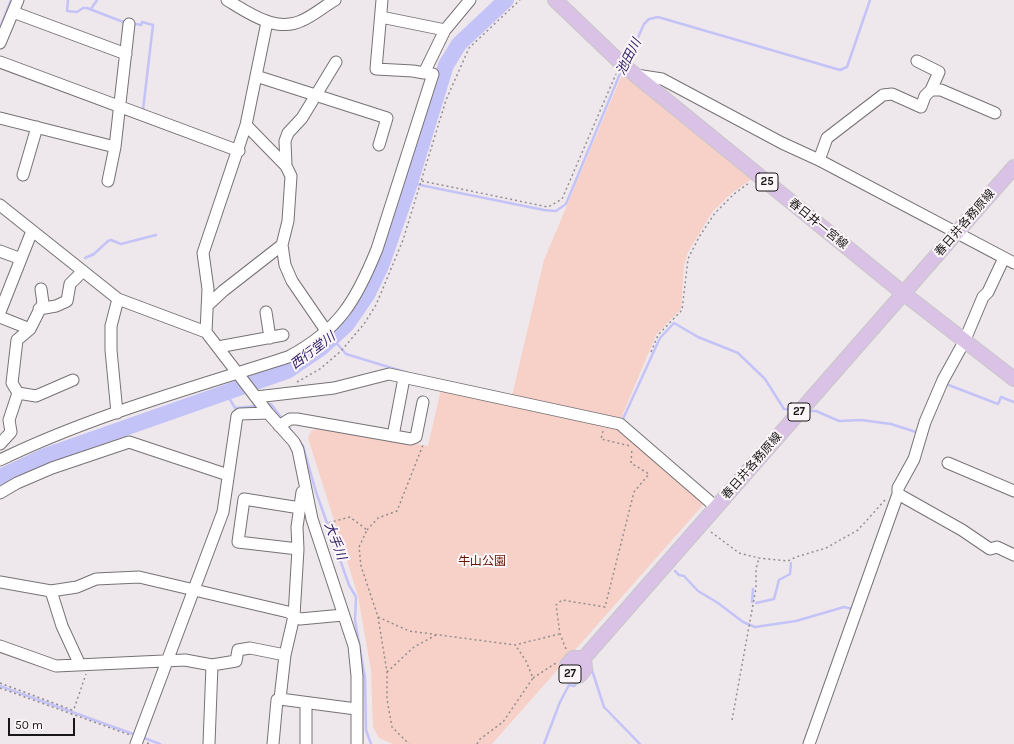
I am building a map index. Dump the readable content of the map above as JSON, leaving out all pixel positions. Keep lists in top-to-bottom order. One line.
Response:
{"streets":{"main road":["25","春日井各務原線","春日井一宮線","27"]},"crossings":[["春日井各務原線","春日井一宮線"]],"water":["池田川","西行堂川","大手川"],"parks":["牛山公園"],"scale_bar":"50 m"}
